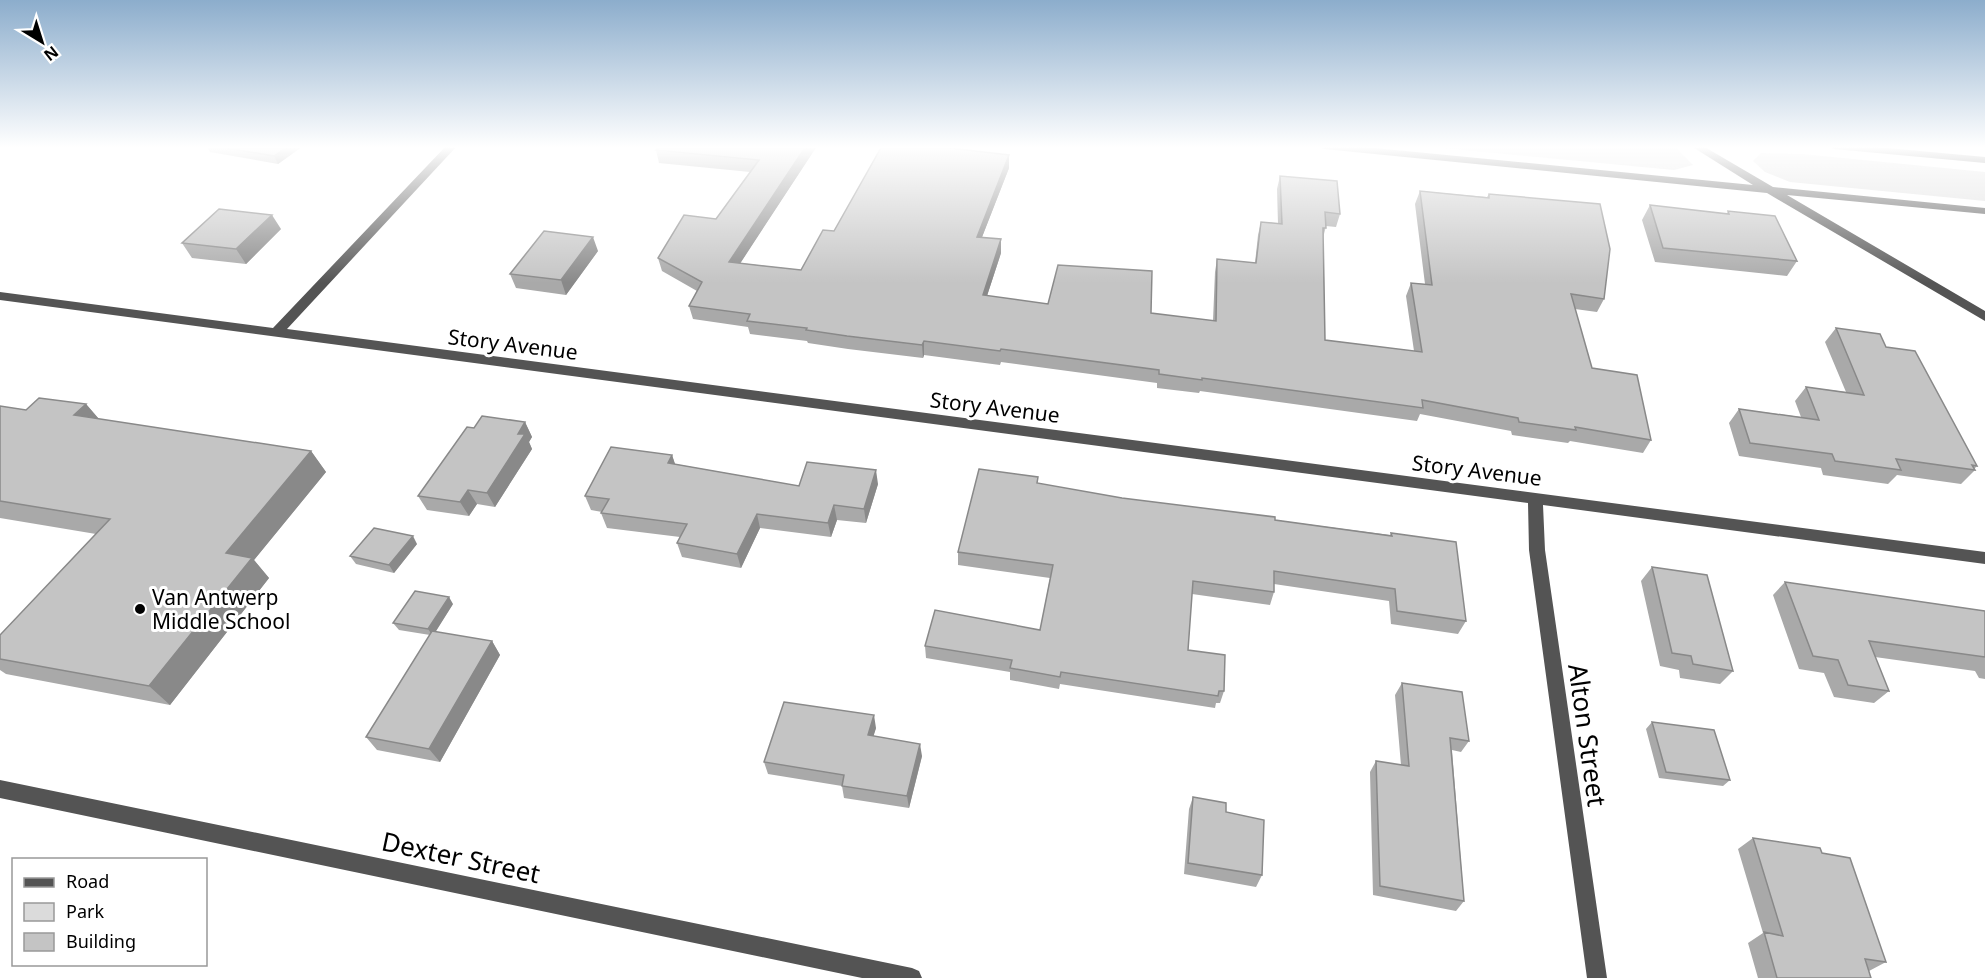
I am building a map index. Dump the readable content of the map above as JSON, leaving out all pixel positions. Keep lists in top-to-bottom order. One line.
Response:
{"streets":{"street":["Story Avenue","Alton Street","Dexter Street"]},"crossings":[["Story Avenue","Alton Street"]],"places":["Van Antwerp Middle School"],"legend":["Road","Park","Building"],"north":"bottom right"}
